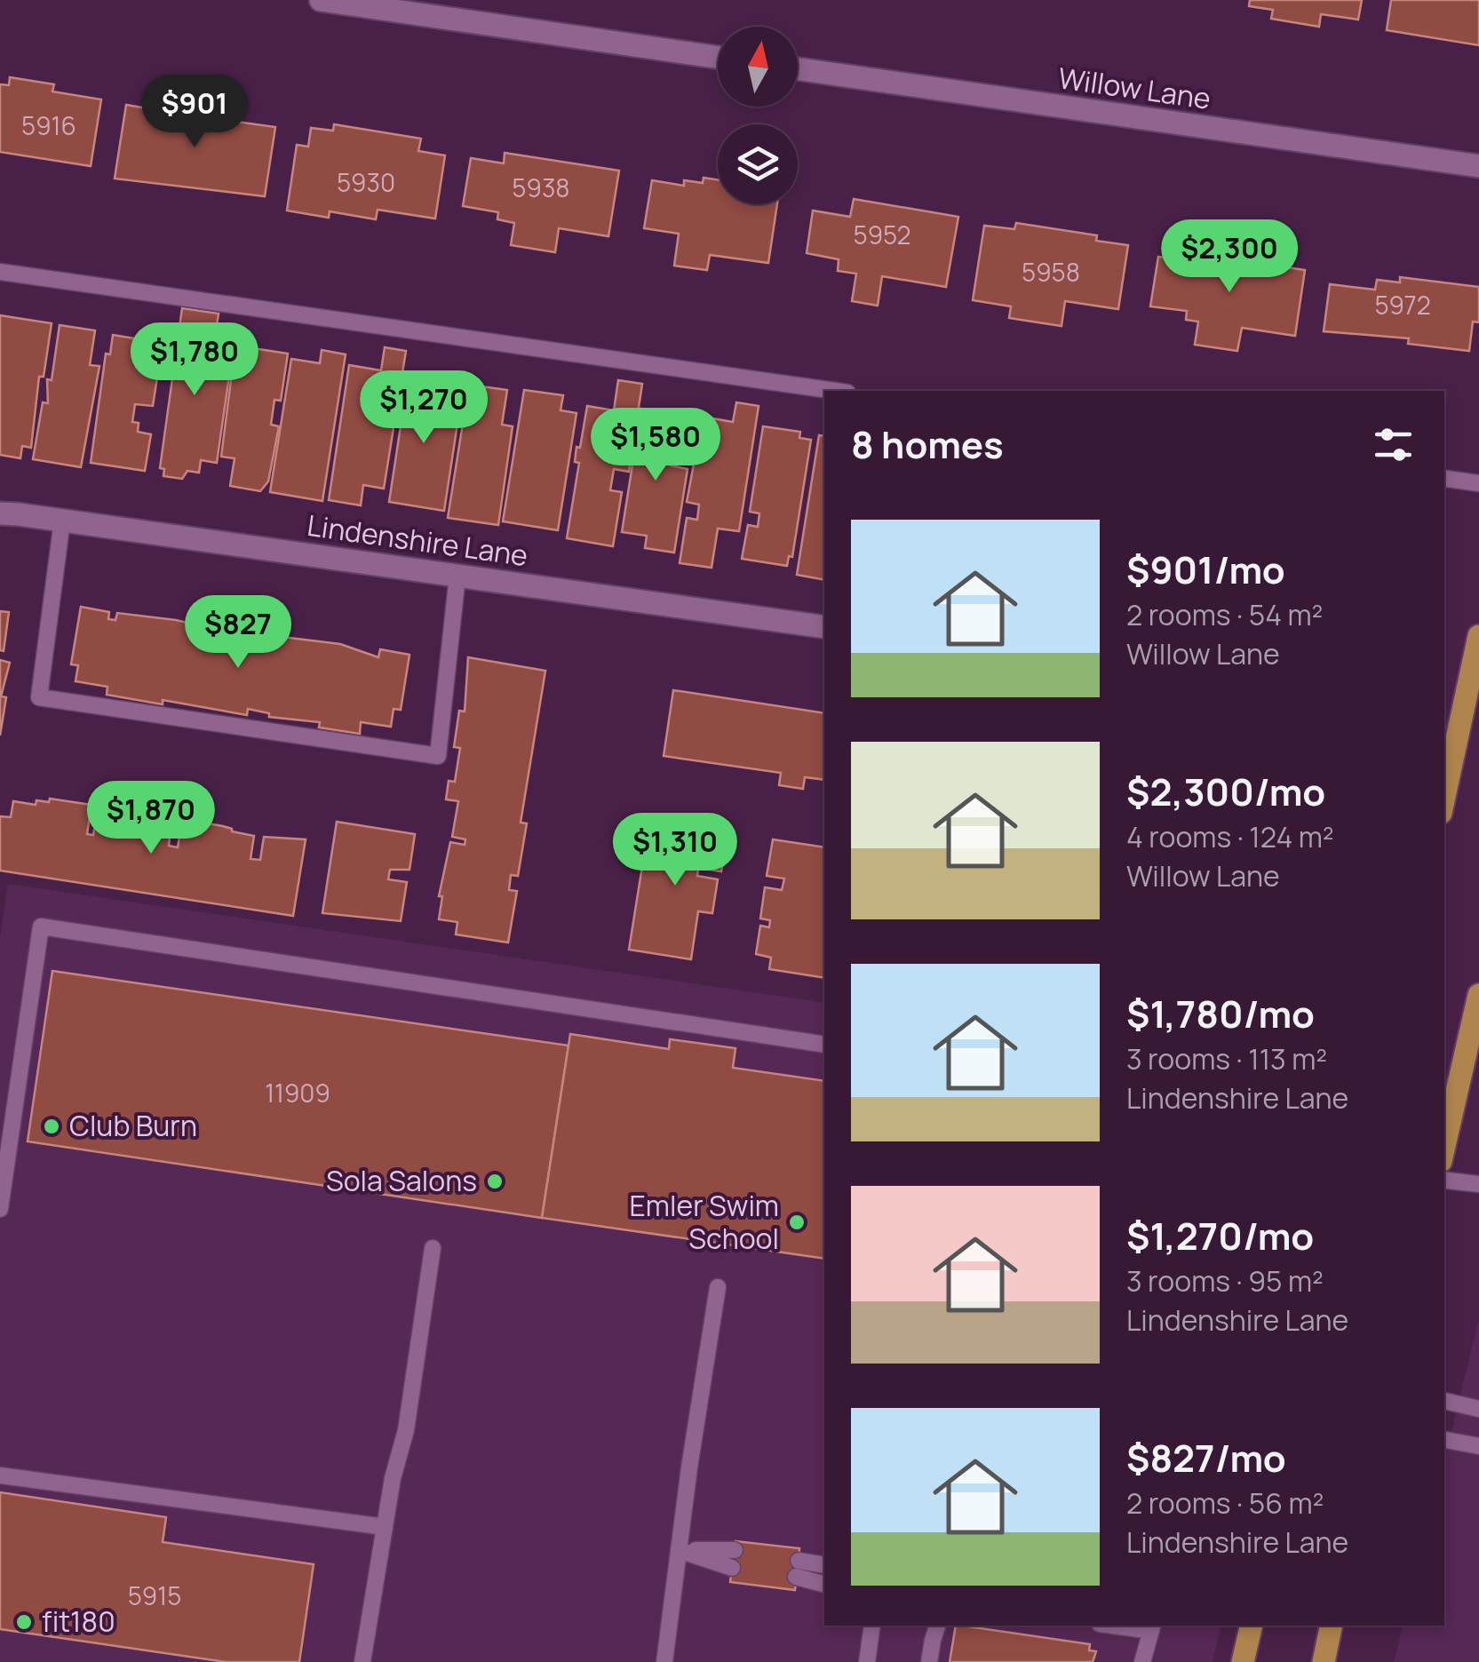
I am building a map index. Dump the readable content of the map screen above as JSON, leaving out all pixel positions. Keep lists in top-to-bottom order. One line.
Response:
{"streets":{"street":["Willow Lane","Lindenshire Lane"]},"places":["Club Burn","Sola Salons","Emler Swim School","fit180"],"house_numbers":["5916","5930","5938","5952","5958","5972","11909","5915"],"north":"top","page":{"price":["$901","$2,300","$1,780","$1,270","$1,580","$827","$1,870","$1,310"],"heading":"8 homes","list":[{"name":"$901/mo","note":"2 rooms · 54 m² · Willow Lane"},{"name":"$2,300/mo","note":"4 rooms · 124 m² · Willow Lane"},{"name":"$1,780/mo","note":"3 rooms · 113 m² · Lindenshire Lane"},{"name":"$1,270/mo","note":"3 rooms · 95 m² · Lindenshire Lane"},{"name":"$827/mo","note":"2 rooms · 56 m² · Lindenshire Lane"}]}}
